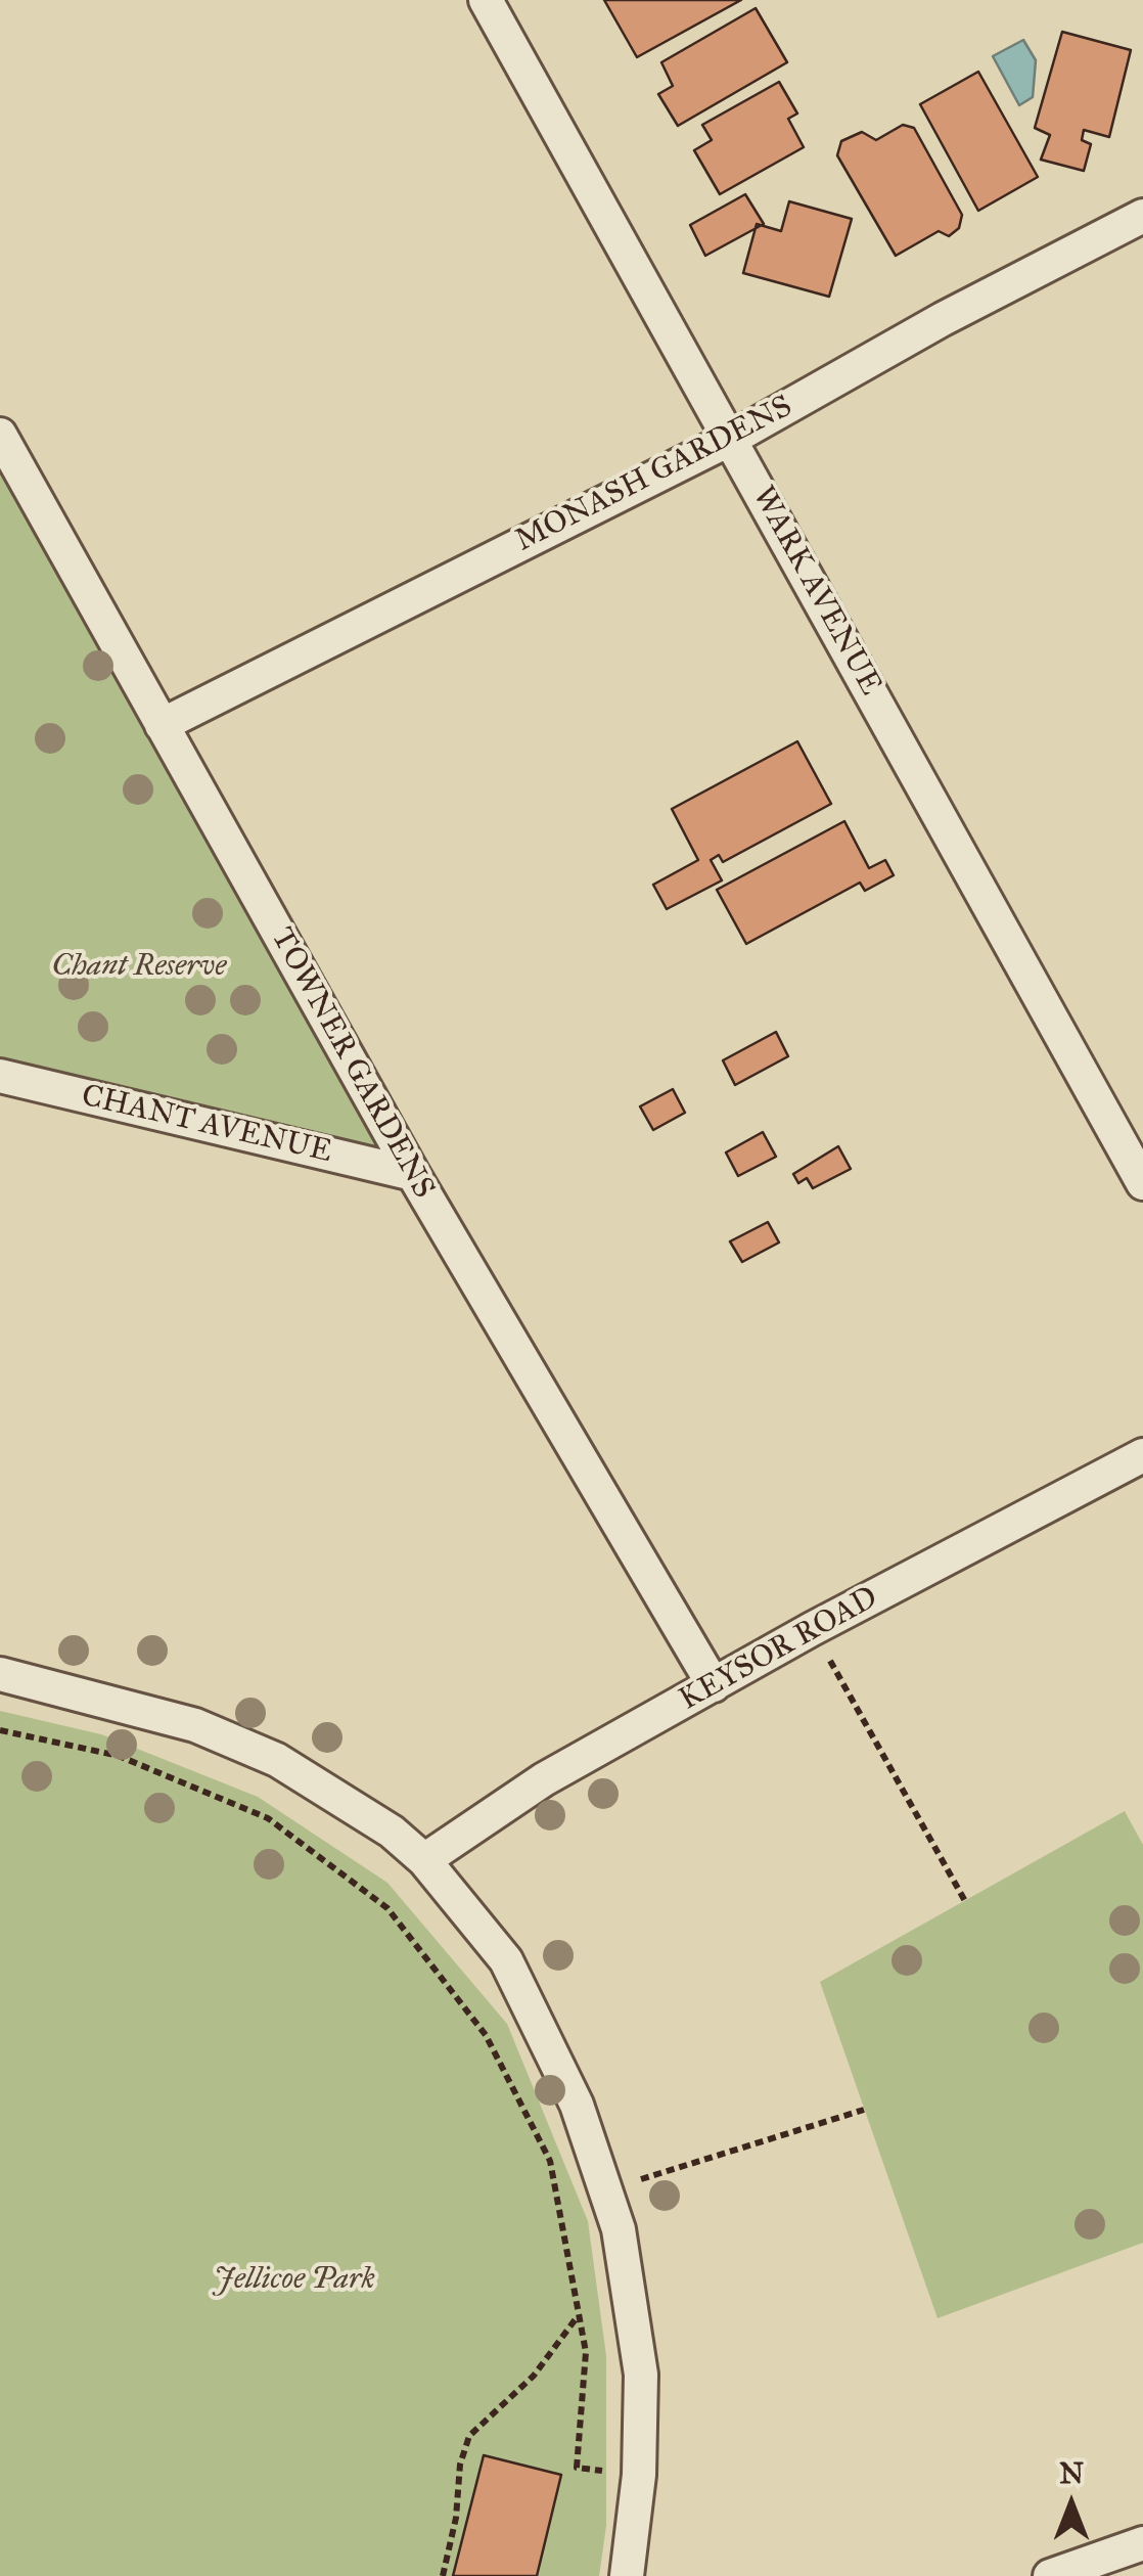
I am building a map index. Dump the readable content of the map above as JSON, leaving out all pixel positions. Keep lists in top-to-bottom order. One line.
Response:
{"streets":{"street":["MONASH GARDENS","WARK AVENUE","TOWNER GARDENS","CHANT AVENUE","KEYSOR ROAD"]},"crossings":[["MONASH GARDENS","WARK AVENUE"],["MONASH GARDENS","TOWNER GARDENS"],["TOWNER GARDENS","CHANT AVENUE"],["TOWNER GARDENS","KEYSOR ROAD"]],"parks":["Chant Reserve","Jellicoe Park"],"north":"top"}
